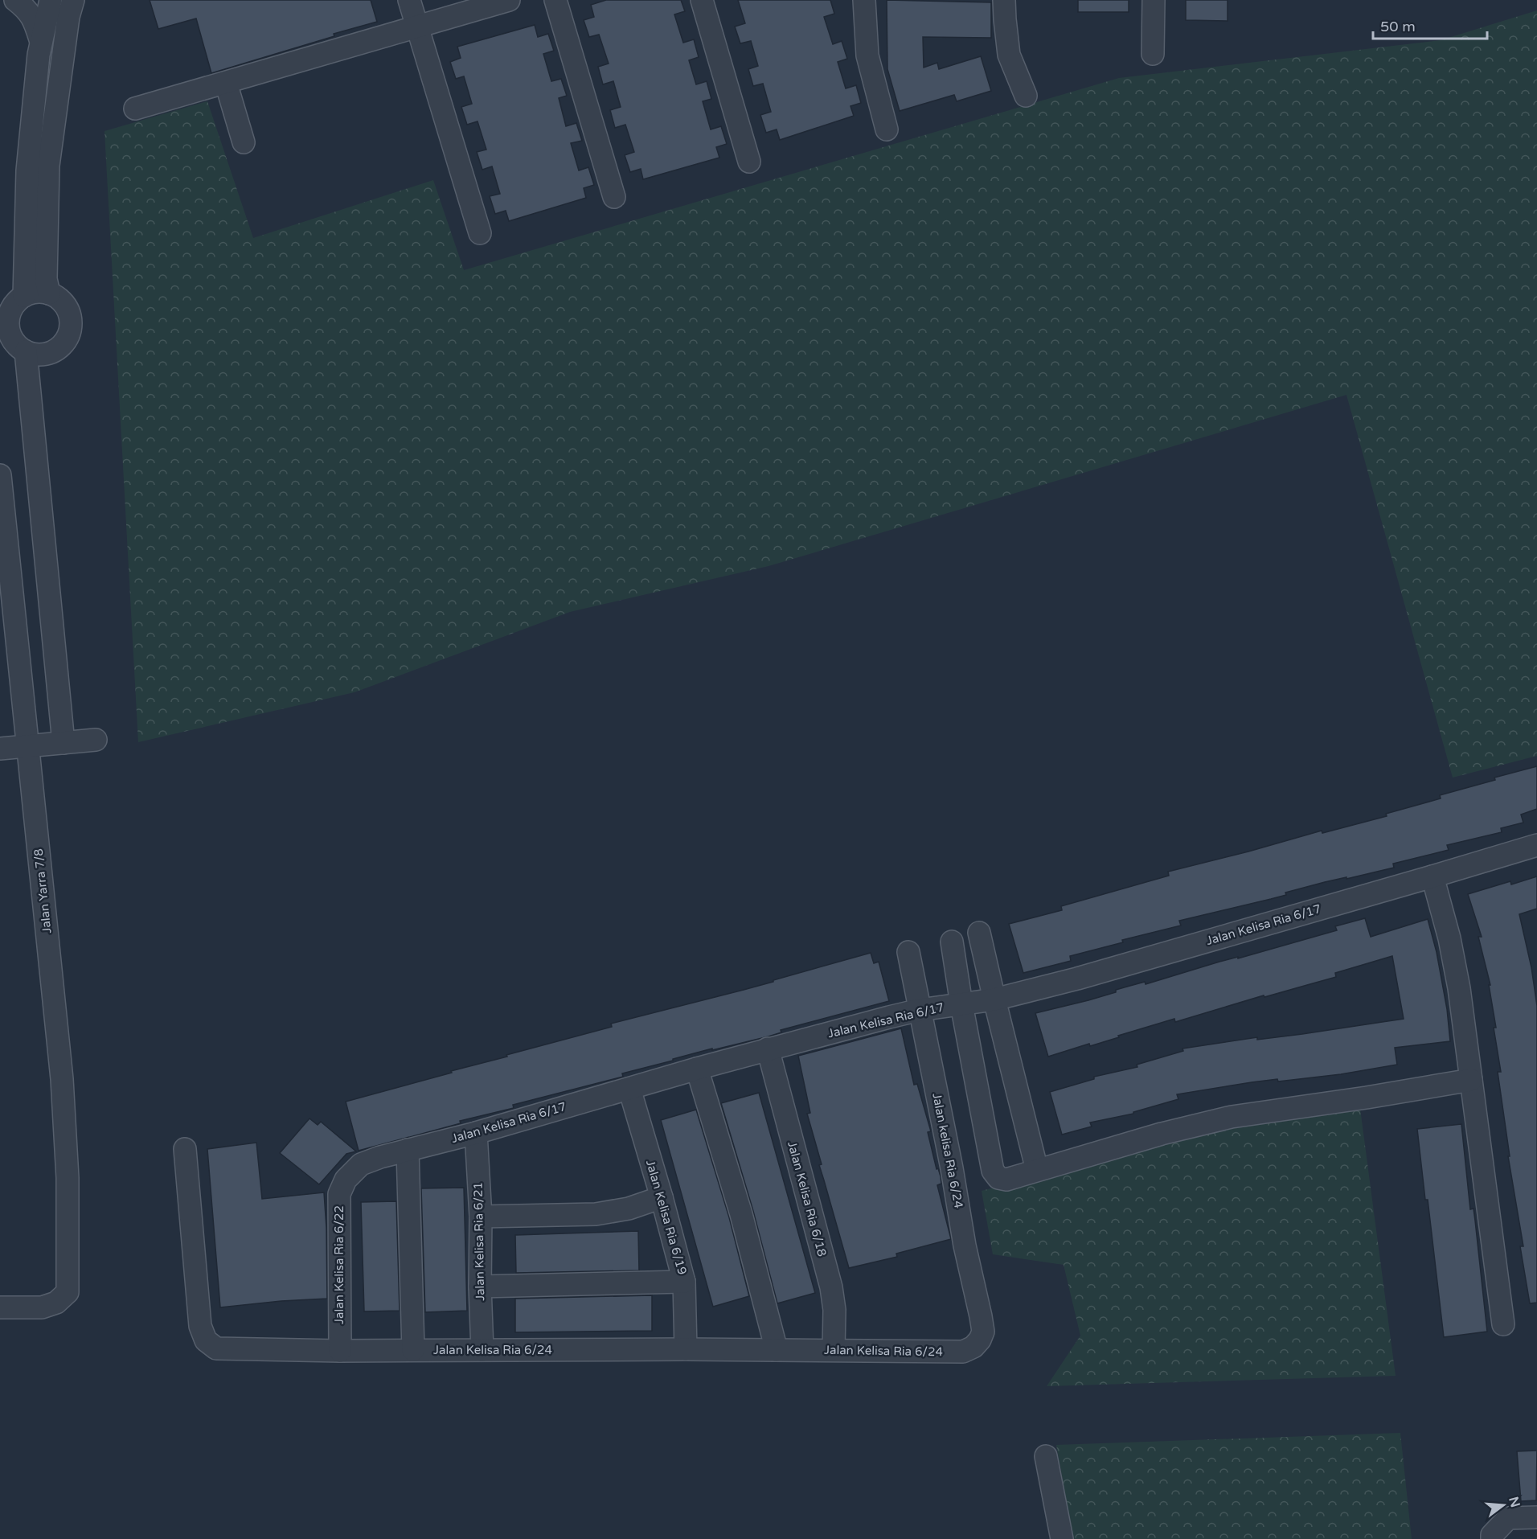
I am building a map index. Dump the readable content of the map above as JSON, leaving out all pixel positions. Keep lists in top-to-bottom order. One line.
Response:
{"streets":{"street":["Jalan Yarra 7/8","Jalan Kelisa Ria 6/17","Jalan kelisa Ria 6/24","Jalan Kelisa Ria 6/18","Jalan Kelisa Ria 6/19","Jalan Kelisa Ria 6/21","Jalan Kelisa Ria 6/22","Jalan Kelisa Ria 6/24"]},"crossings":[["Jalan Kelisa Ria 6/17","Jalan kelisa Ria 6/24"],["Jalan Kelisa Ria 6/17","Jalan Kelisa Ria 6/18"],["Jalan Kelisa Ria 6/17","Jalan Kelisa Ria 6/19"],["Jalan Kelisa Ria 6/17","Jalan Kelisa Ria 6/21"],["Jalan Kelisa Ria 6/17","Jalan Kelisa Ria 6/22"],["Jalan kelisa Ria 6/24","Jalan Kelisa Ria 6/24"],["Jalan Kelisa Ria 6/18","Jalan Kelisa Ria 6/24"],["Jalan Kelisa Ria 6/19","Jalan Kelisa Ria 6/24"],["Jalan Kelisa Ria 6/21","Jalan Kelisa Ria 6/24"],["Jalan Kelisa Ria 6/22","Jalan Kelisa Ria 6/24"]],"scale_bar":"50 m","north":"right"}
